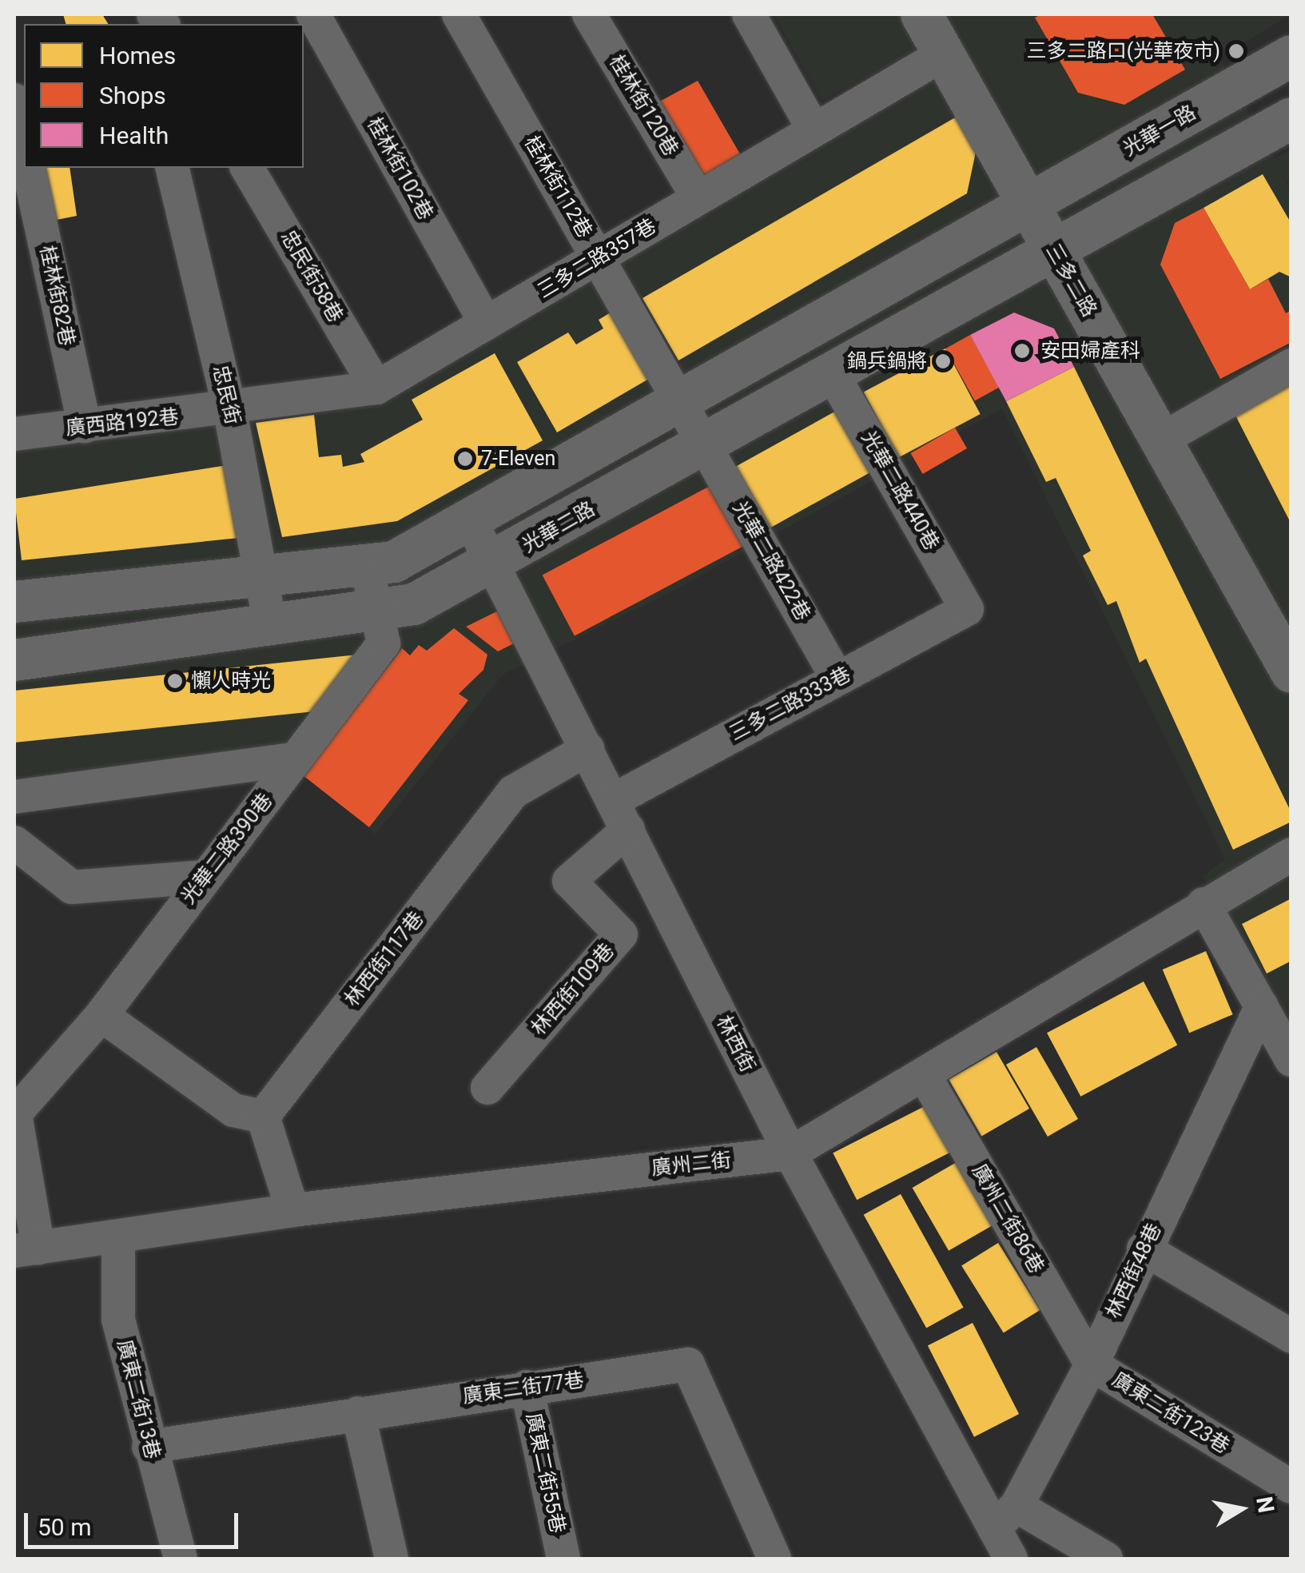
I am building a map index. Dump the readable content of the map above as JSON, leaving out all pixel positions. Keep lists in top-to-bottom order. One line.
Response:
{"streets":{"street":["桂林街120巷","光華一路","桂林街102巷","桂林街112巷","三多二路357巷","忠民街58巷","三多二路","桂林街82巷","忠民街","廣西路192巷","光華二路440巷","光華二路","光華二路422巷","三多二路333巷","光華二路390巷","林西街117巷","林西街109巷","林西街","廣州二街","廣州二街86巷","林西街48巷","廣東二街77巷","廣東二街13巷","廣東二街123巷","廣東二街55巷"]},"crossings":[["桂林街120巷","三多二路357巷"],["光華一路","三多二路"],["桂林街102巷","三多二路357巷"],["桂林街112巷","三多二路357巷"],["桂林街112巷","光華二路"],["桂林街112巷","光華二路422巷"],["三多二路357巷","忠民街58巷"],["三多二路357巷","三多二路"],["三多二路357巷","忠民街"],["三多二路357巷","廣西路192巷"],["三多二路","光華二路"],["桂林街82巷","廣西路192巷"],["忠民街","廣西路192巷"],["忠民街","光華二路"],["光華二路440巷","光華二路"],["光華二路440巷","三多二路333巷"],["光華二路","光華二路422巷"],["光華二路","光華二路390巷"],["光華二路","林西街"],["光華二路422巷","三多二路333巷"],["三多二路333巷","林西街109巷"],["三多二路333巷","林西街"],["林西街117巷","林西街"],["林西街109巷","林西街"],["林西街","廣州二街"],["林西街","林西街48巷"],["廣州二街","廣州二街86巷"],["廣州二街","廣東二街13巷"],["廣州二街86巷","林西街48巷"],["廣州二街86巷","廣東二街123巷"],["林西街48巷","廣東二街123巷"],["廣東二街77巷","廣東二街13巷"],["廣東二街77巷","廣東二街55巷"]],"places":["三多二路口(光華夜市)","安田婦產科","鍋兵鍋將","7-Eleven","懶人時光"],"legend":["Homes","Shops","Health"],"scale_bar":"50 m","north":"right"}
